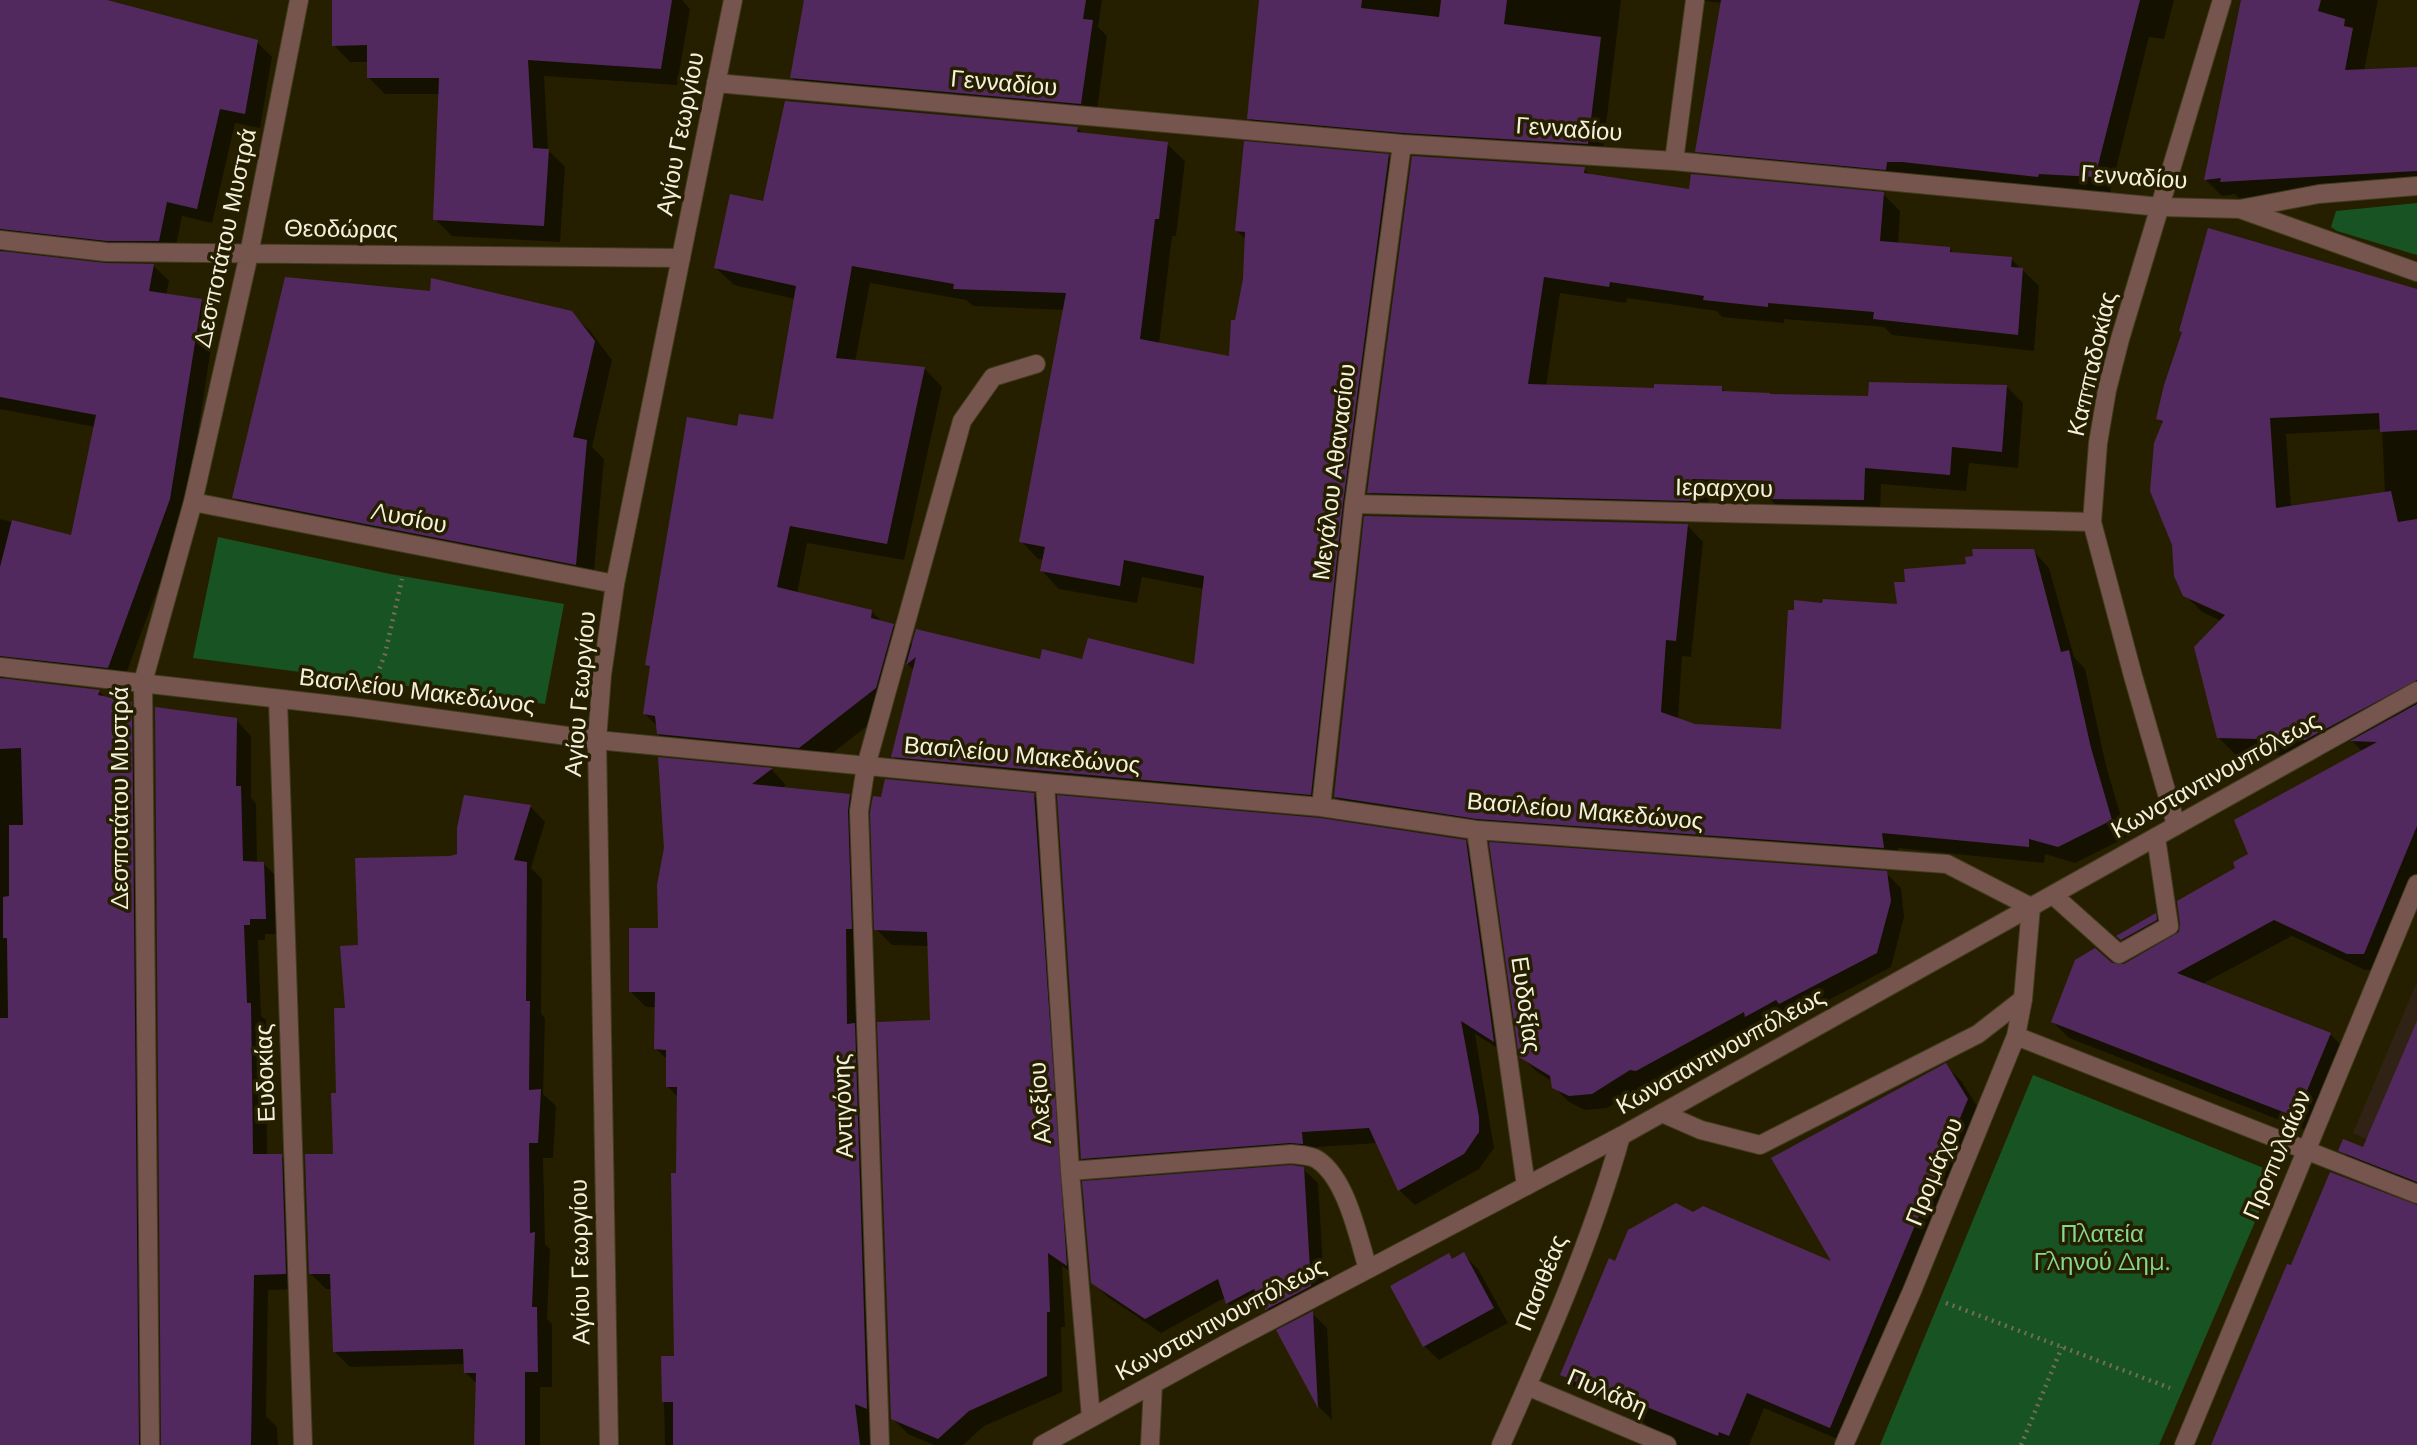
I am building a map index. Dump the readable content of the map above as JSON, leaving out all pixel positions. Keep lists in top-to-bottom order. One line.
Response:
{"streets":{"street":["Γενναδίου","Αγίου Γεωργίου","Θεοδώρας","Δεσποτάτου Μυστρά","Καππαδοκίας","Μεγάλου Αθανασίου","Ιεραρχου","Λυσίου","Βασιλείου Μακεδώνος","Κωνσταντινουπόλεως","Ευδοξίας","Ευδοκίας","Αλεξίου","Αντιγόνης","Προπυλαίων","Προμάχου","Πασιθέας","Πυλάδη"]},"crossings":[["Γενναδίου","Αγίου Γεωργίου"],["Γενναδίου","Καππαδοκίας"],["Γενναδίου","Μεγάλου Αθανασίου"],["Αγίου Γεωργίου","Θεοδώρας"],["Αγίου Γεωργίου","Λυσίου"],["Αγίου Γεωργίου","Βασιλείου Μακεδώνος"],["Θεοδώρας","Δεσποτάτου Μυστρά"],["Δεσποτάτου Μυστρά","Λυσίου"],["Δεσποτάτου Μυστρά","Βασιλείου Μακεδώνος"],["Καππαδοκίας","Ιεραρχου"],["Καππαδοκίας","Κωνσταντινουπόλεως"],["Μεγάλου Αθανασίου","Ιεραρχου"],["Μεγάλου Αθανασίου","Βασιλείου Μακεδώνος"],["Βασιλείου Μακεδώνος","Κωνσταντινουπόλεως"],["Βασιλείου Μακεδώνος","Ευδοξίας"],["Βασιλείου Μακεδώνος","Ευδοκίας"],["Βασιλείου Μακεδώνος","Αλεξίου"],["Βασιλείου Μακεδώνος","Αντιγόνης"],["Βασιλείου Μακεδώνος","Προμάχου"],["Κωνσταντινουπόλεως","Ευδοξίας"],["Κωνσταντινουπόλεως","Αλεξίου"],["Κωνσταντινουπόλεως","Προμάχου"],["Κωνσταντινουπόλεως","Πασιθέας"],["Πασιθέας","Πυλάδη"]],"parks":["Πλατεία Γληνού Δημ."]}
